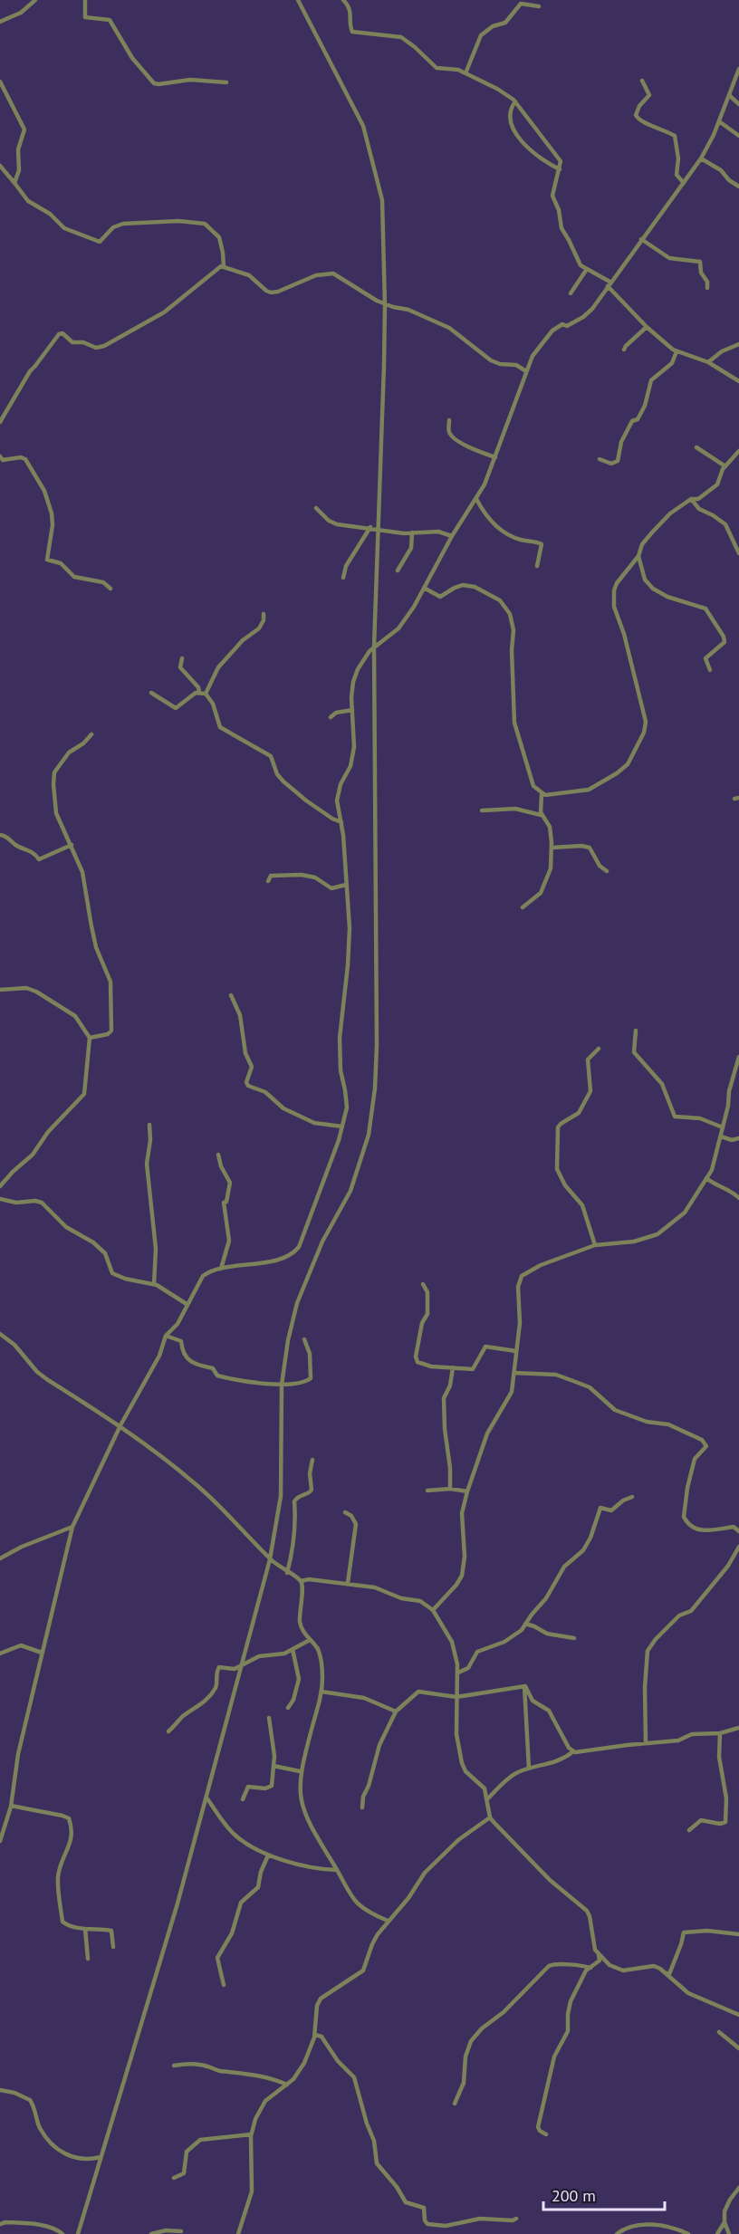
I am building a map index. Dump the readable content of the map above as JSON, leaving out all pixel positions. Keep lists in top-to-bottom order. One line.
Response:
{"scale_bar":"200 m"}
